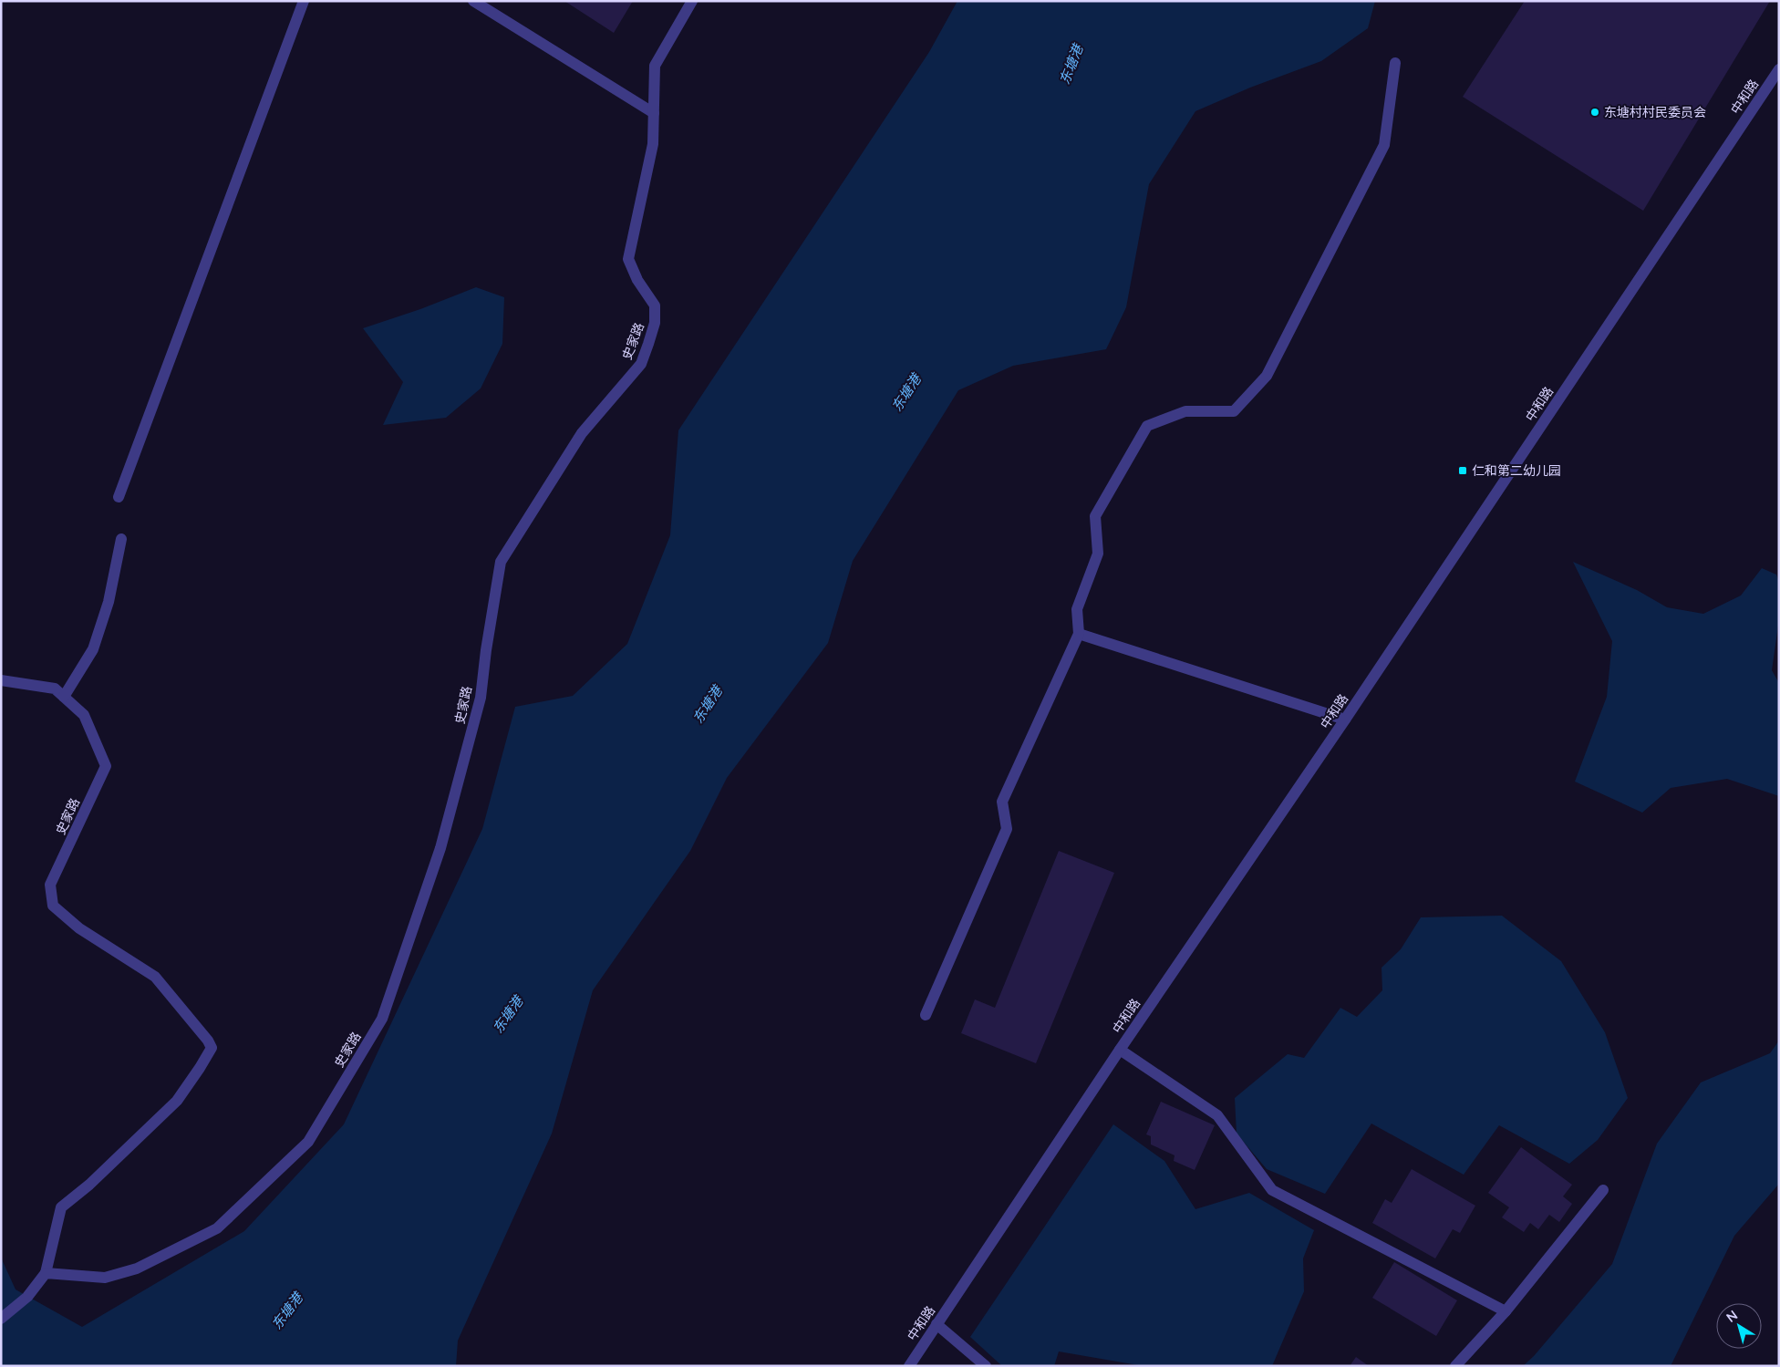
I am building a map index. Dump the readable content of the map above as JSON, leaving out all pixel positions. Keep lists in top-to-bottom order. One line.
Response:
{"streets":{"street":["中和路","史家路"]},"water":["东塘港"],"places":{"other":["东塘村村民委员会"],"transit":["仁和第二幼儿园"]},"north":"top left"}
